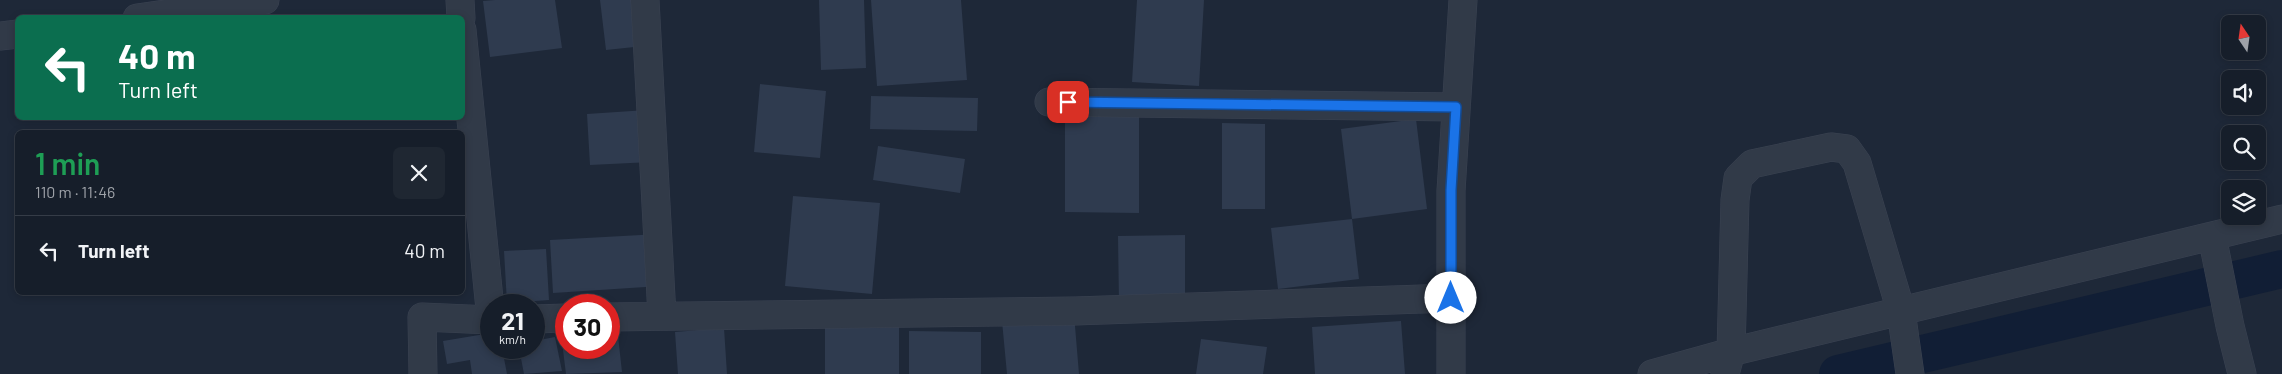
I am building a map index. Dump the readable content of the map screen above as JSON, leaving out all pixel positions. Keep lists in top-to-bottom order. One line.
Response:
{"north":"top","page":{"turn":["40 m","Turn left"],"heading":["1 min","110 m · 11:46"],"list":[{"name":"Turn left","value":"40 m"}],"speed":"21 km/h","limit":"30"}}
